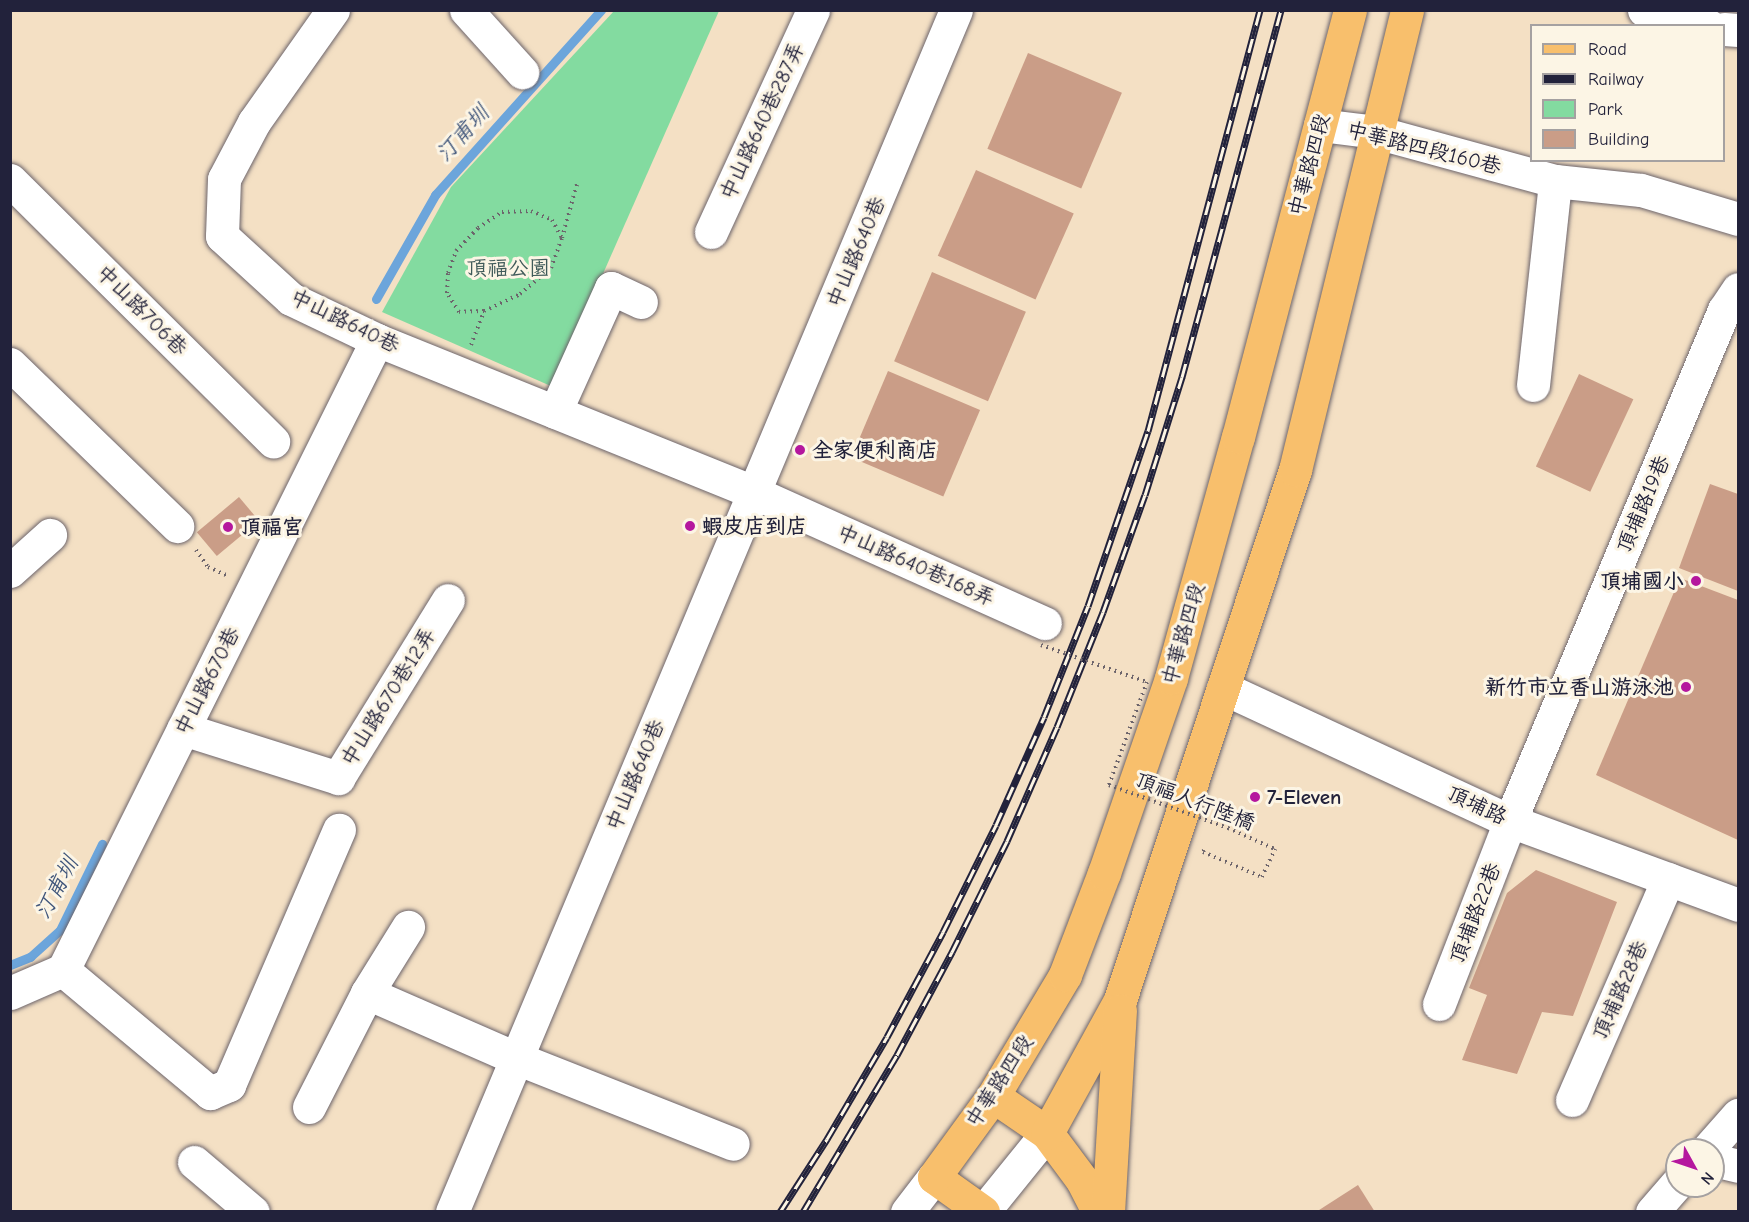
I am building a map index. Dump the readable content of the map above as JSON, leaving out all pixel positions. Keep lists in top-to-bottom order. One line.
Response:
{"streets":{"main road":["中華路四段"],"street":["中山路640巷287弄","中華路四段160巷","中山路640巷","中山路706巷","頂埔路19巷","中山路640巷168弄","中山路670巷","中山路670巷12弄","頂埔路","頂埔路22巷","頂埔路28巷"],"path":["頂福人行陸橋"]},"crossings":[["中華路四段160巷","中華路四段"],["中山路640巷","中山路640巷168弄"],["中山路640巷","中山路670巷"],["頂埔路19巷","頂埔路"],["頂埔路19巷","頂埔路22巷"],["中山路640巷168弄","頂福人行陸橋"],["中山路670巷","中山路670巷12弄"],["頂埔路","頂埔路22巷"],["頂埔路","頂埔路28巷"]],"water":["汀甫圳"],"parks":["頂福公園"],"places":["全家便利商店","蝦皮店到店","頂福宫","頂埔國小","新竹市立香山游泳池","7-Eleven"],"legend":["Road","Railway","Park","Building"],"north":"bottom right"}
